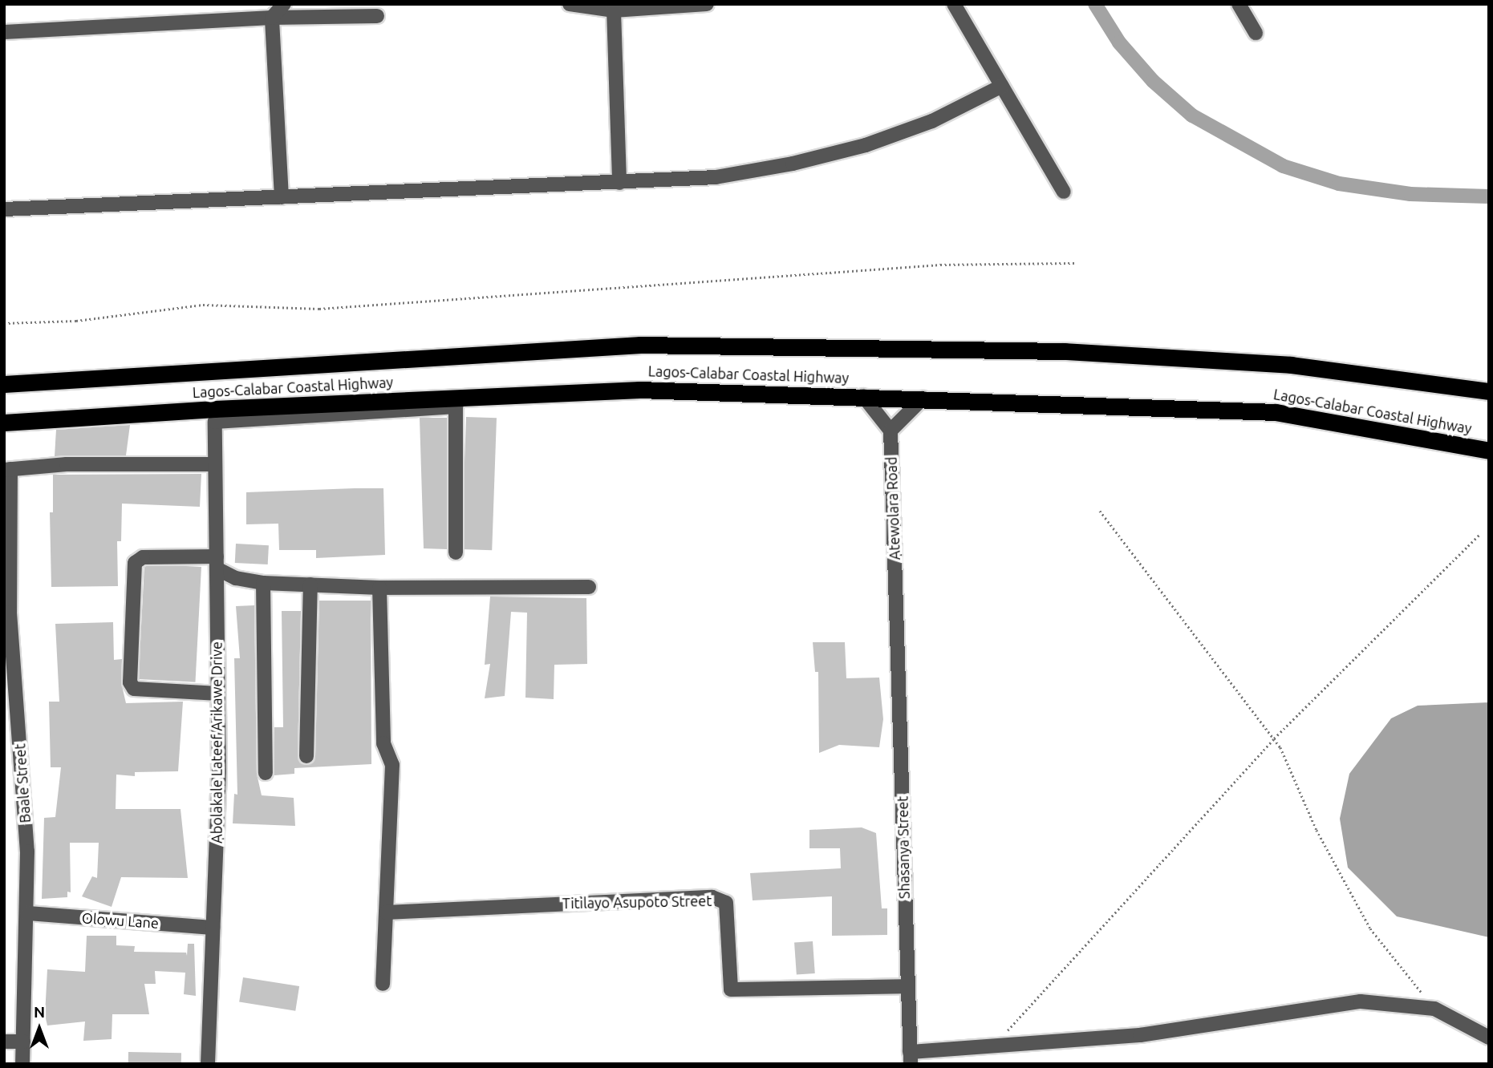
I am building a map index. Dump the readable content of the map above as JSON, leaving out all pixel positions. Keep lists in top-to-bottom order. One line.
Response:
{"streets":{"highway":["Lagos-Calabar Coastal Highway"],"street":["Atewolara Road","Abolakale Lateef Arikawe Drive","Baale Street","Shasanya Street","Titilayo Asupoto Street","Olowu Lane"]},"crossings":[["Atewolara Road","Shasanya Street"],["Abolakale Lateef Arikawe Drive","Olowu Lane"],["Baale Street","Olowu Lane"],["Shasanya Street","Titilayo Asupoto Street"]],"north":"top"}
